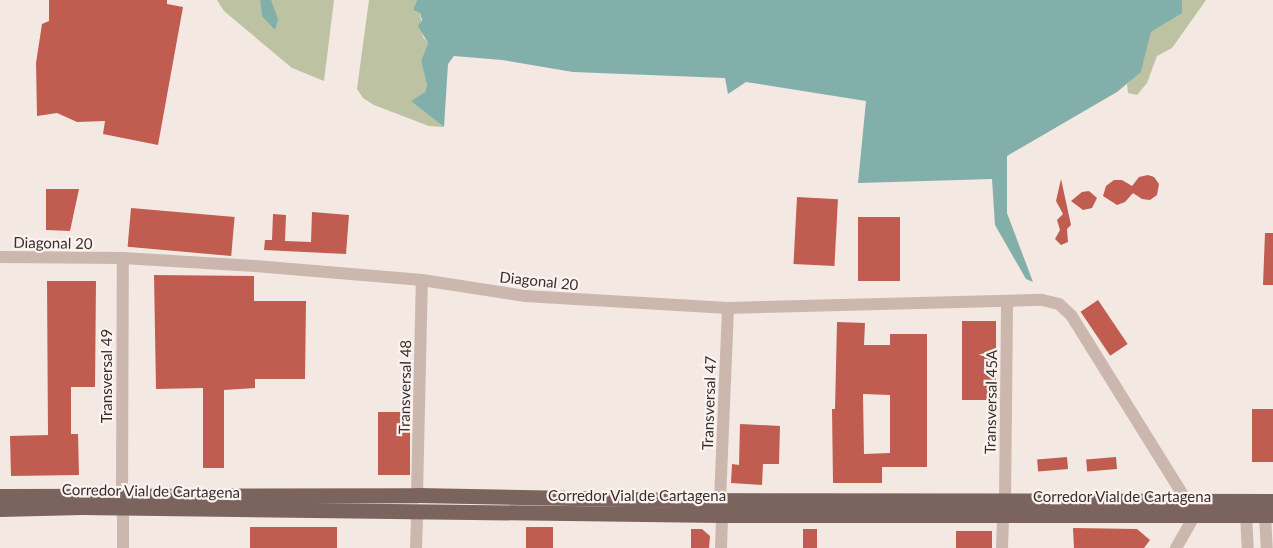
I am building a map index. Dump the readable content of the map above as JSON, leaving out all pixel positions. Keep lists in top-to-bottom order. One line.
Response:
{"streets":{"main road":["Corredor Vial de Cartagena"],"street":["Diagonal 20","Transversal 49","Transversal 48","Transversal 45A","Transversal 47"]},"crossings":[["Diagonal 20","Transversal 49"],["Diagonal 20","Transversal 48"],["Diagonal 20","Transversal 45A"],["Diagonal 20","Transversal 47"],["Diagonal 20","Corredor Vial de Cartagena"],["Transversal 49","Corredor Vial de Cartagena"],["Transversal 48","Corredor Vial de Cartagena"],["Transversal 45A","Corredor Vial de Cartagena"],["Transversal 47","Corredor Vial de Cartagena"]]}
